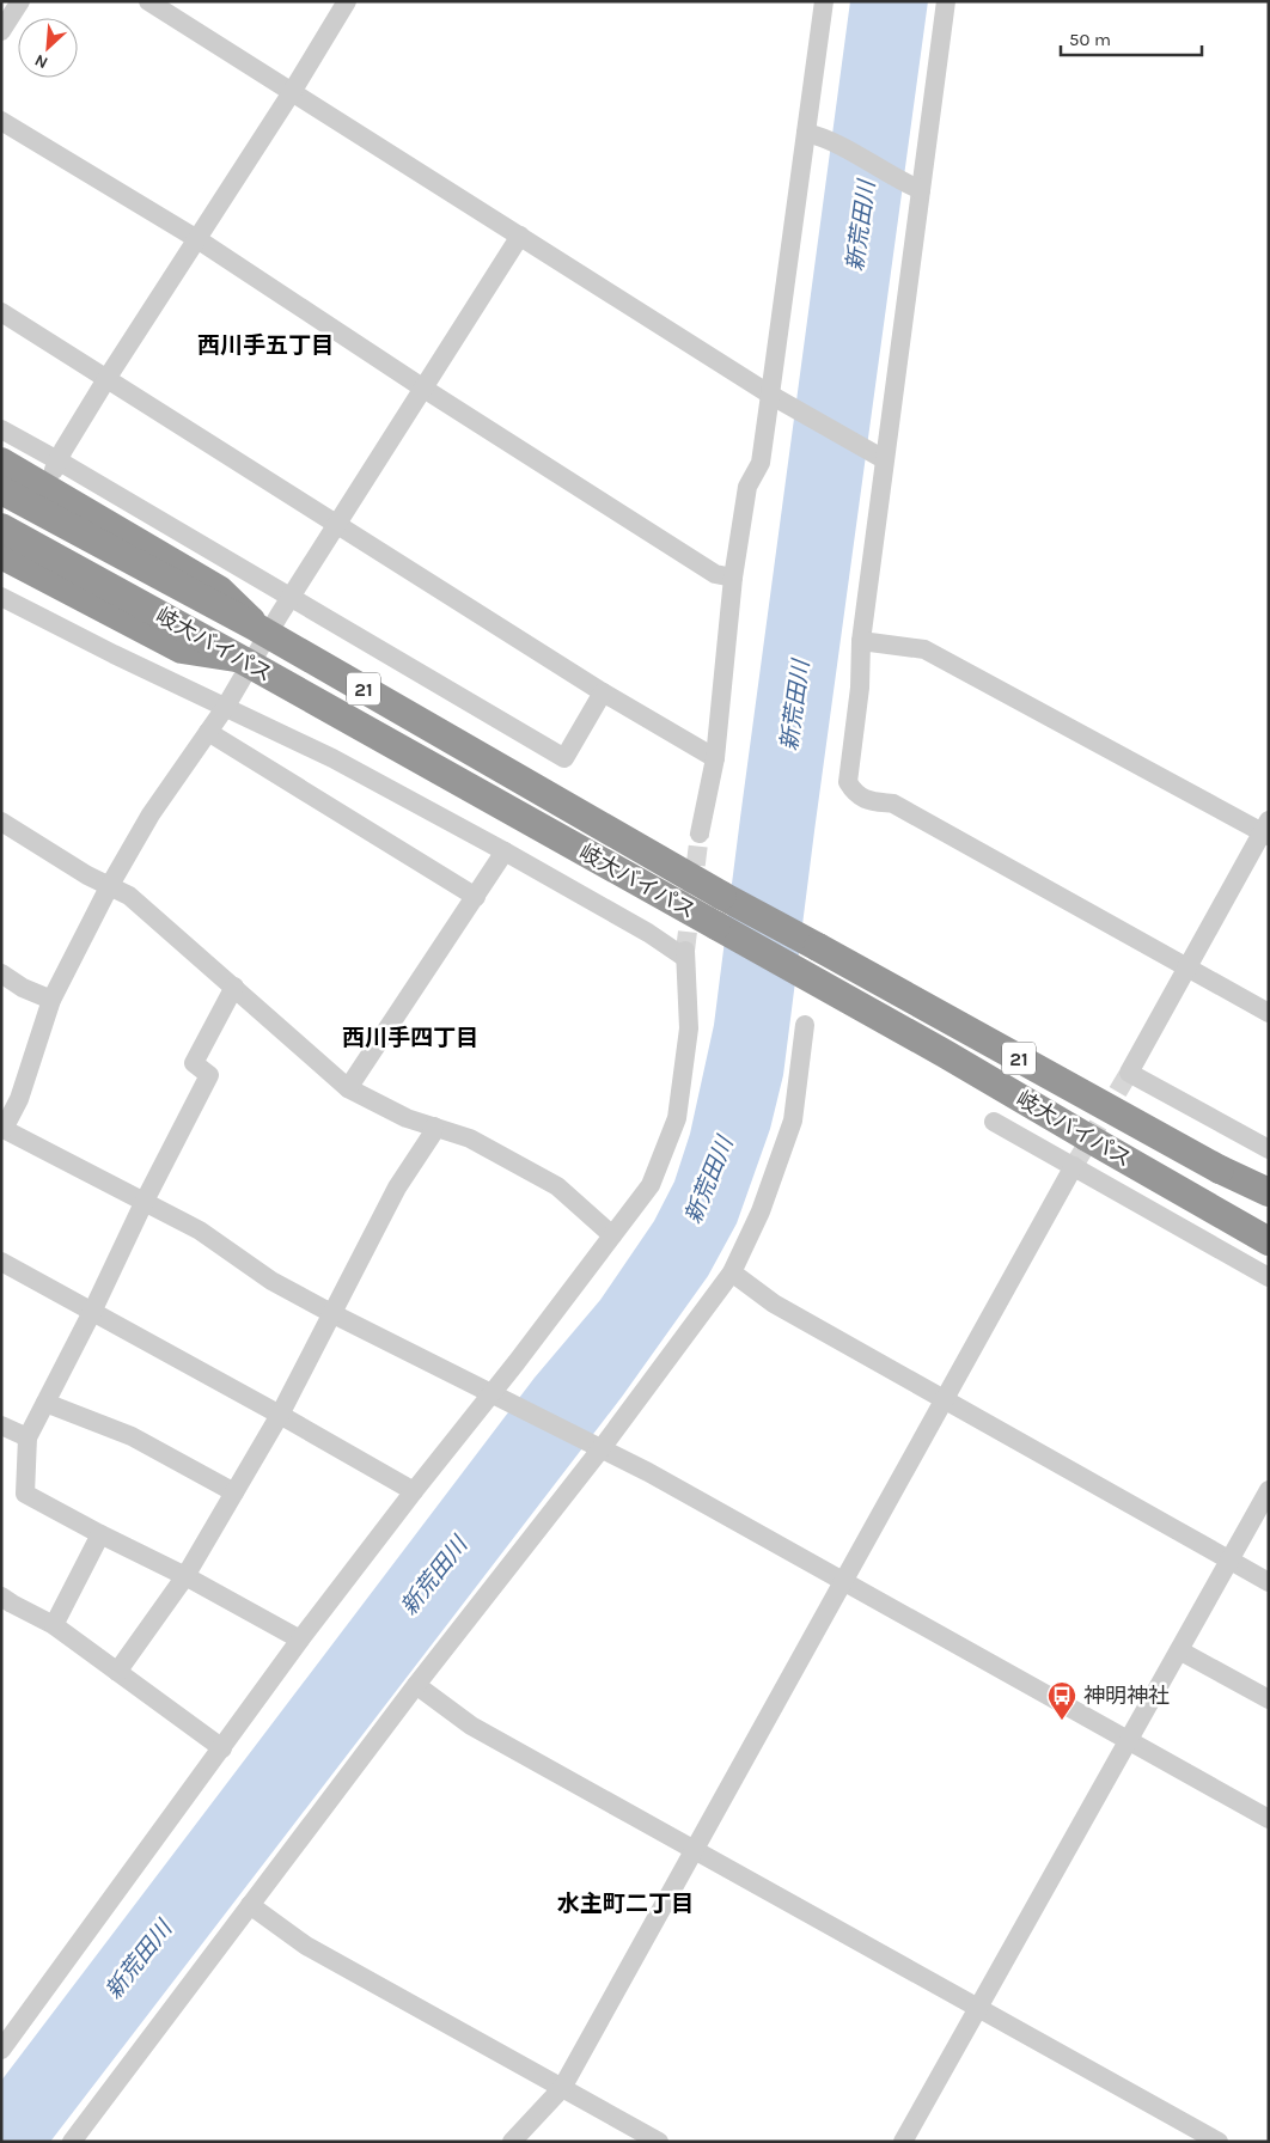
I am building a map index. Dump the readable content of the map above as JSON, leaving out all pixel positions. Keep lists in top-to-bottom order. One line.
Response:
{"streets":{"highway":["岐大バイパス","21"]},"crossings":[["岐大バイパス","21"]],"districts":["西川手五丁目","西川手四丁目","水主町二丁目"],"water":["新荒田川"],"places":{"bus stop":["神明神社"]},"scale_bar":"50 m","north":"bottom left"}
